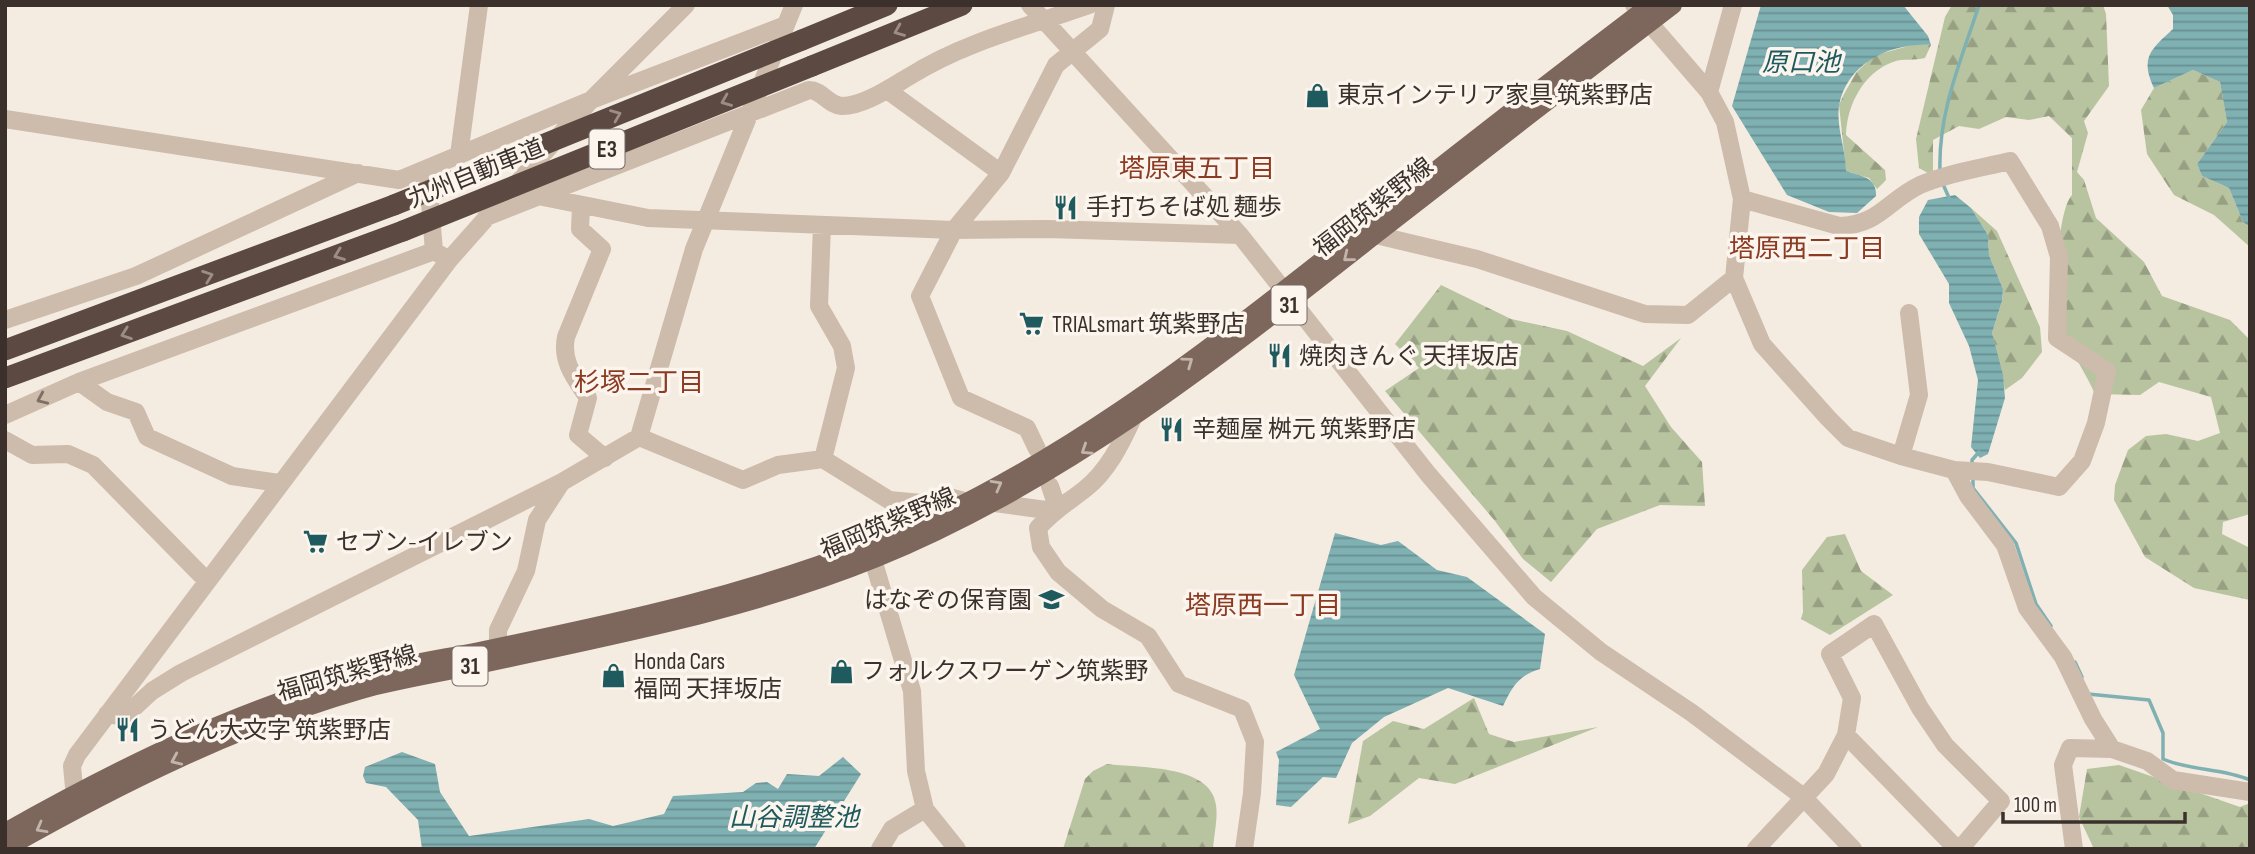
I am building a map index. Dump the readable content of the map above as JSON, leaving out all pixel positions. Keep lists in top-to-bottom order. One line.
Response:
{"streets":{"highway":["E3","九州自動車道"],"main road":["福岡筑紫野線","31"]},"districts":["塔原東五丁目","塔原西二丁目","杉塚二丁目","塔原西一丁目"],"water":["原口池","山谷調整池"],"places":{"shop":["東京インテリア家具 筑紫野店","フォルクスワーゲン筑紫野","Honda Cars 福岡 天拝坂店"],"restaurant":["手打ちそば処 麺歩","焼肉きんぐ 天拝坂店","辛麺屋 桝元 筑紫野店","うどん大文字 筑紫野店"],"supermarket":["TRIALsmart 筑紫野店","セブン-イレブン"],"school or university":["はなぞの保育園"]},"scale_bar":"100 m"}
